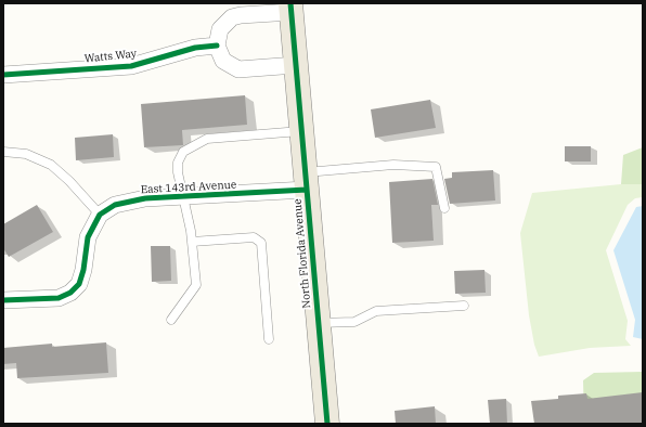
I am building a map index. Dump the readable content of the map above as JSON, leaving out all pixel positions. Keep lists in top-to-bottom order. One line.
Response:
{"streets":{"main road":["North Florida Avenue"],"street":["Watts Way","East 143rd Avenue"]},"crossings":[["East 143rd Avenue","North Florida Avenue"]]}
